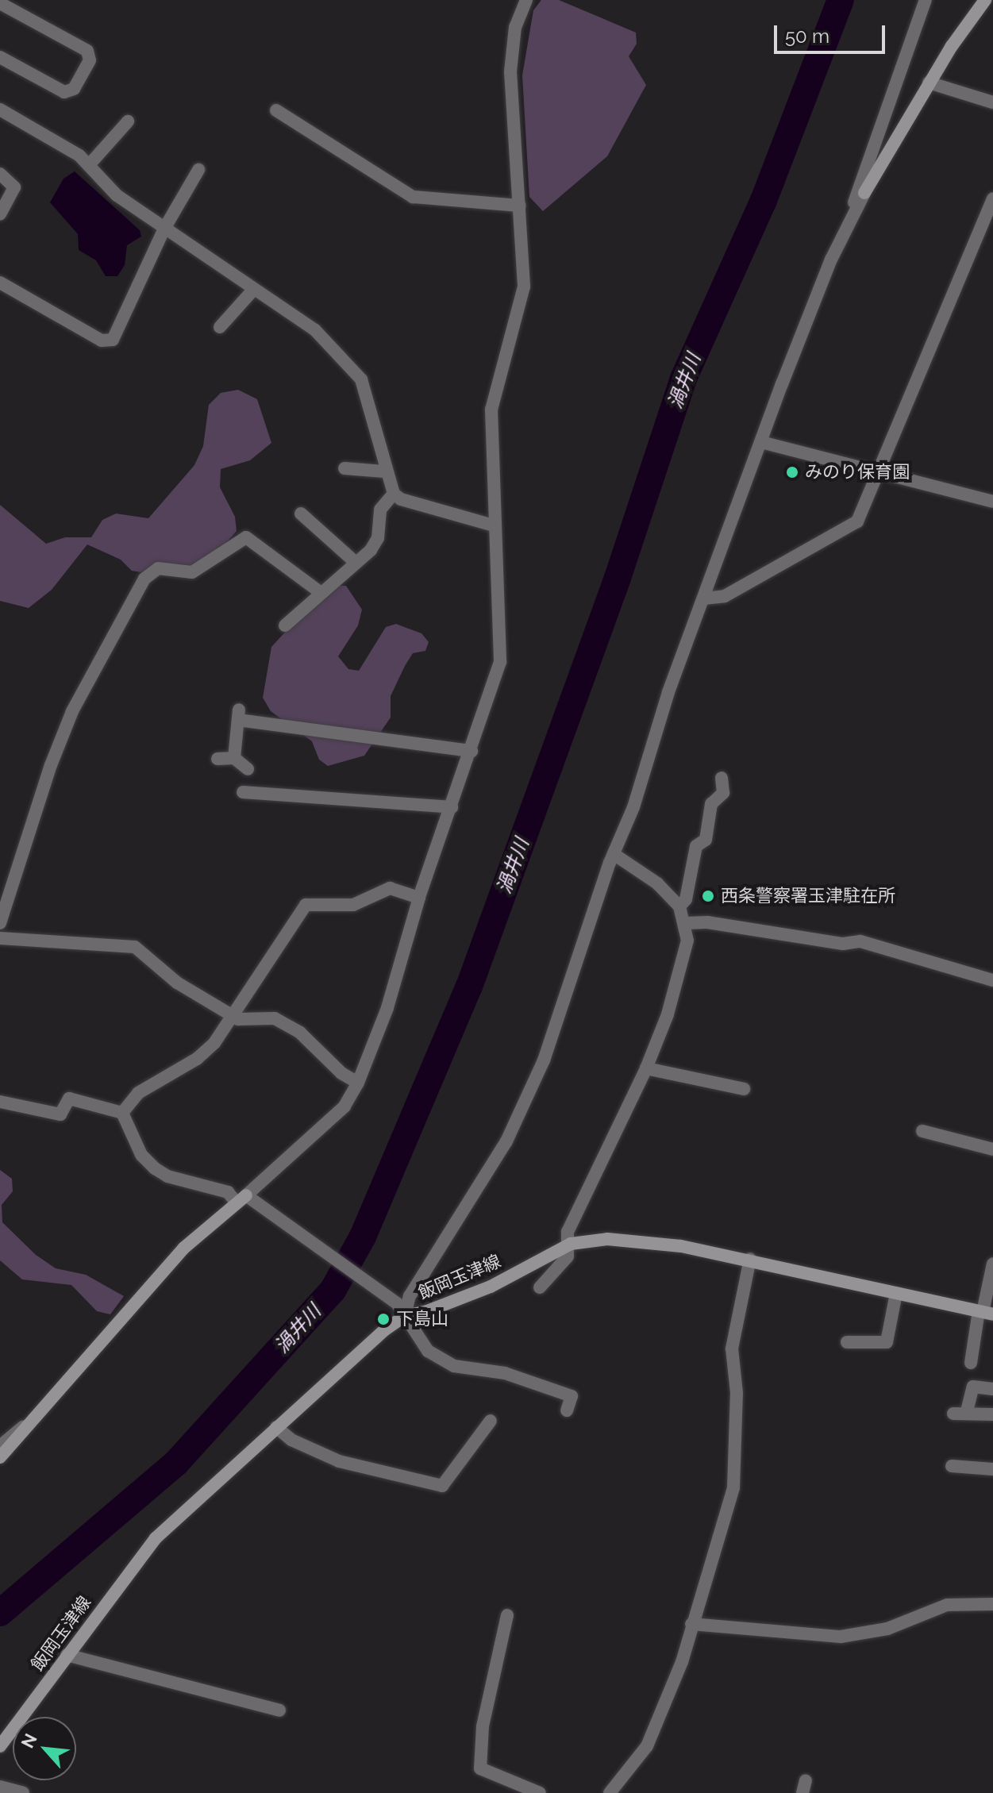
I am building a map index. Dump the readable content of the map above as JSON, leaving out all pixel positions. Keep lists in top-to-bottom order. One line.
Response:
{"streets":{"main road":["飯岡玉津線"]},"water":["渦井川"],"places":["みのり保育園","西条警察署玉津駐在所","下島山"],"scale_bar":"50 m","north":"top left"}
